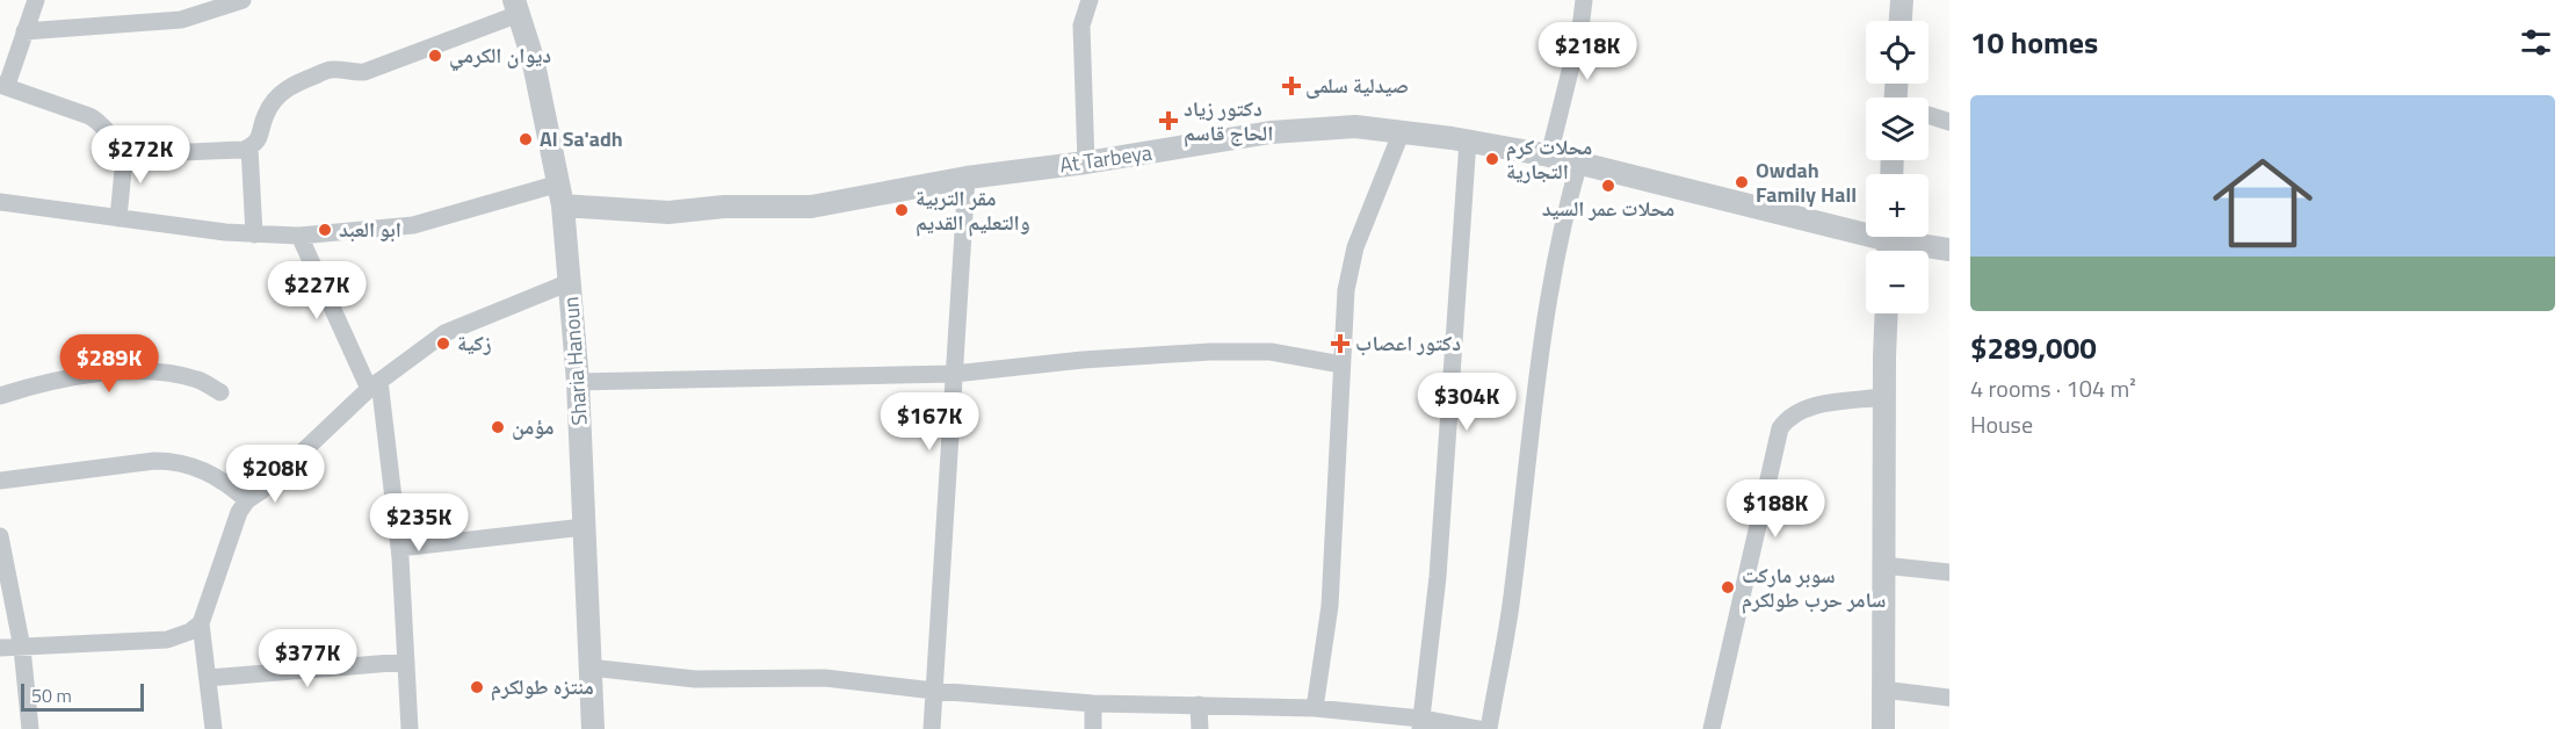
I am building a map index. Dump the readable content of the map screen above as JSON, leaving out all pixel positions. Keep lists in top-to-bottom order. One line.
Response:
{"streets":{"street":["At Tarbeya","Sharia Hanoun"]},"crossings":[["At Tarbeya","Sharia Hanoun"]],"places":{"other":["ديوان الكرمي","Al Sa'adh","محلات كرم التجارية","Owdah Family Hall","محلات عمر السيد","مقر التربية والتعليم القديم","ابو العبد","زكية","مؤمن","سوبر ماركت سامر حرب طولكرم","منتزه طولكرم"],"health":["صيدلية سلمى","دكتور زياد الحاج قاسم","دكتور اعصاب"]},"scale_bar":"50 m","page":{"heading":"10 homes","map_buttons":["+","−"],"price":["$218K","$272K","$227K","$289K","$304K","$167K","$208K","$188K","$235K","$377K"],"list":[{"name":"$289,000","note":"4 rooms · 104 m² · House"}],"scale":"50 m"}}
